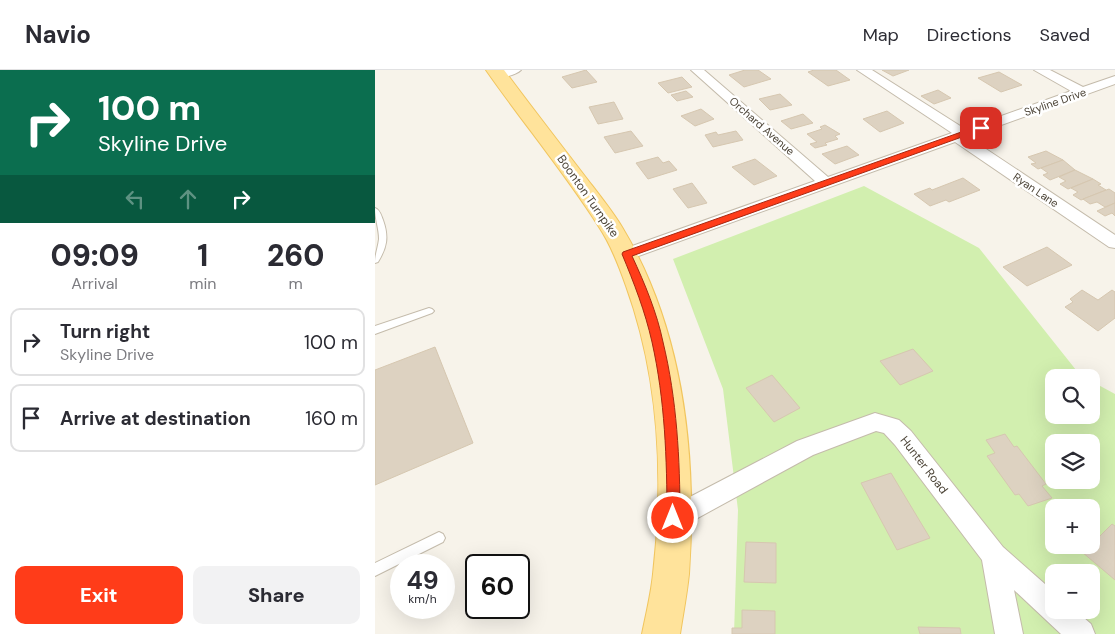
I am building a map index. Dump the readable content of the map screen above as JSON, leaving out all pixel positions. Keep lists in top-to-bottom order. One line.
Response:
{"streets":{"main road":["Boonton Turnpike"],"street":["Skyline Drive","Orchard Avenue","Ryan Lane","Hunter Road"]},"crossings":[["Skyline Drive","Orchard Avenue"],["Skyline Drive","Ryan Lane"],["Skyline Drive","Boonton Turnpike"],["Boonton Turnpike","Hunter Road"]],"page":{"header":"Navio","nav":["Map","Directions","Saved"],"turn":["100 m","Skyline Drive"],"eta":["09:09","Arrival","1","min","260","m"],"list":[{"name":"Turn right","note":"Skyline Drive","value":"100 m"},{"name":"Arrive at destination","value":"160 m"}],"map_buttons":["+","−"],"speed":"49 km/h","limit":"60","buttons":["Exit","Share"]}}
